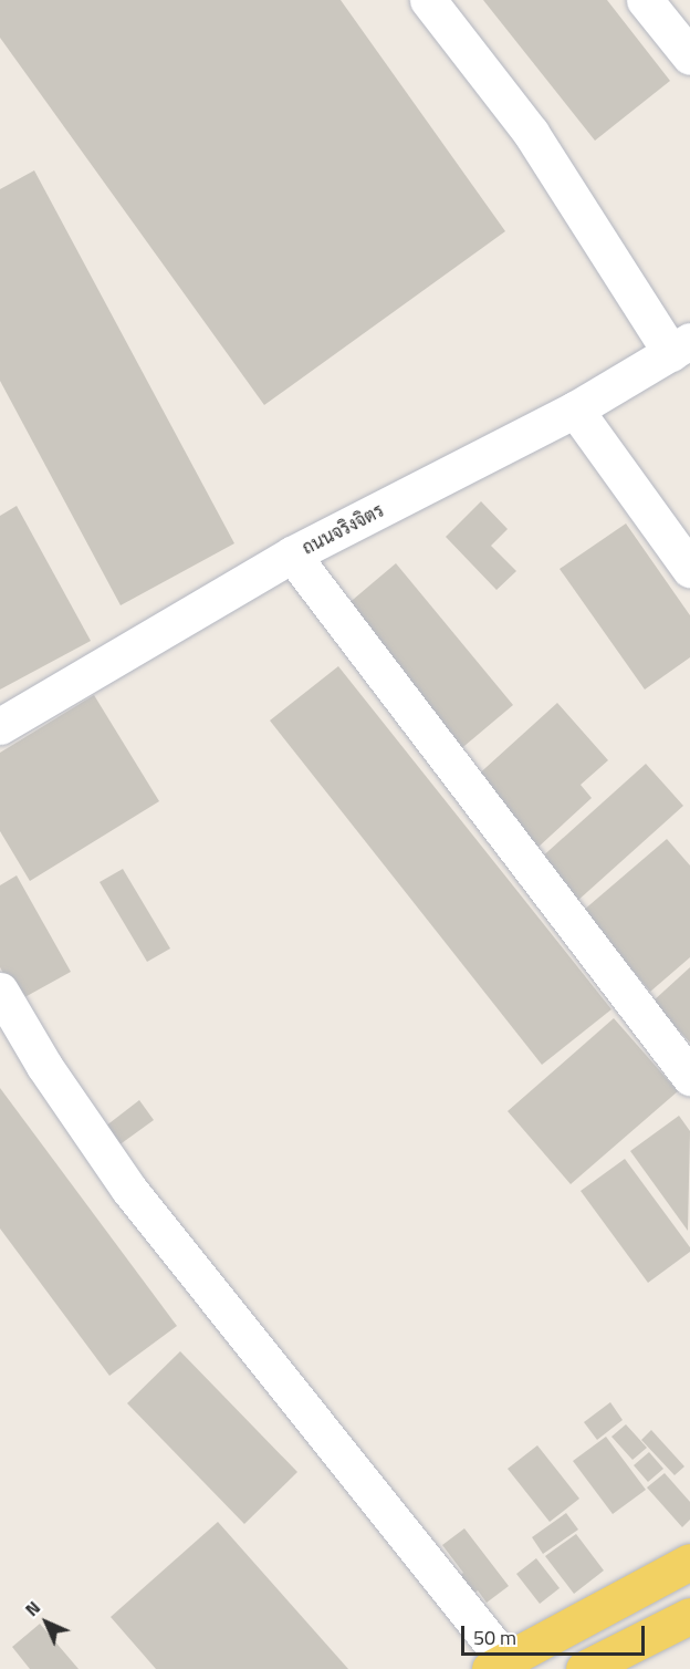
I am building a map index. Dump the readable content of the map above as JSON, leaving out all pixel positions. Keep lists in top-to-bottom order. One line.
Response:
{"streets":{"street":["ถนนจริงจิตร"]},"scale_bar":"50 m","north":"top left"}
